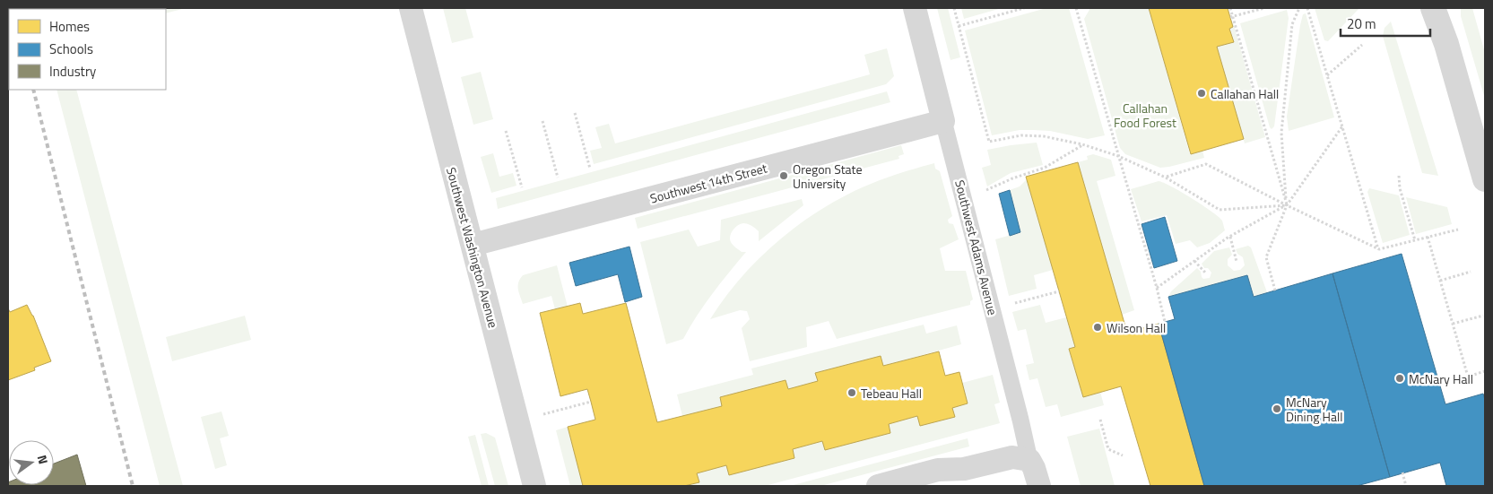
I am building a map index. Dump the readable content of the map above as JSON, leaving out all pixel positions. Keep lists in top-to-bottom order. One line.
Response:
{"streets":{"street":["Southwest 14th Street","Southwest Washington Avenue","Southwest Adams Avenue"]},"crossings":[["Southwest 14th Street","Southwest Washington Avenue"],["Southwest 14th Street","Southwest Adams Avenue"]],"parks":["Callahan Food Forest"],"places":["Callahan Hall","Oregon State University","Wilson Hall","McNary Hall","Tebeau Hall","McNary Dining Hall"],"legend":["Homes","Schools","Industry"],"scale_bar":"20 m","north":"right"}
